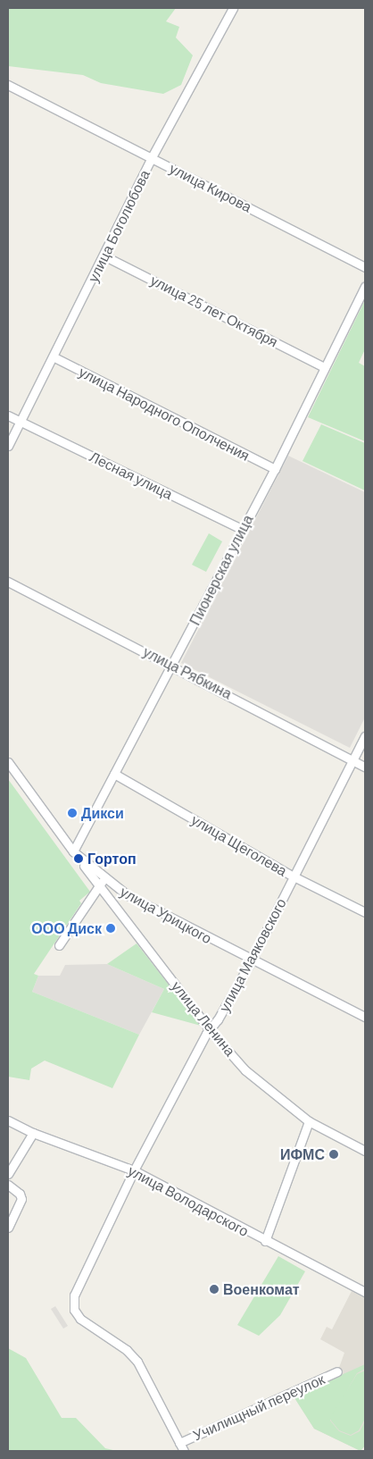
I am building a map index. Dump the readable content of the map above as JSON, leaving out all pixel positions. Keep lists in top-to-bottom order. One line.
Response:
{"streets":{"street":["улица Кирова","улица Боголюбова","улица 25 лет Октября","улица Народного Ополчения","Лесная улица","Пионерская улица","улица Рябкина","улица Щеголева","улица Урицкого","улица Маяковского","улица Ленина","улица Володарского","Училищный переулок"]},"crossings":[["улица Кирова","улица Боголюбова"],["улица Боголюбова","улица 25 лет Октября"],["улица Боголюбова","улица Народного Ополчения"],["улица Боголюбова","Лесная улица"],["улица 25 лет Октября","Пионерская улица"],["улица Народного Ополчения","Пионерская улица"],["Лесная улица","Пионерская улица"],["Пионерская улица","улица Рябкина"],["Пионерская улица","улица Щеголева"],["Пионерская улица","улица Ленина"],["улица Рябкина","улица Маяковского"],["улица Щеголева","улица Маяковского"],["улица Урицкого","улица Маяковского"],["улица Урицкого","улица Ленина"],["улица Маяковского","улица Ленина"],["улица Маяковского","улица Володарского"],["улица Маяковского","Училищный переулок"]],"places":["Дикси","Гортоп","ООО Диск","ИФМС","Военкомат"]}
